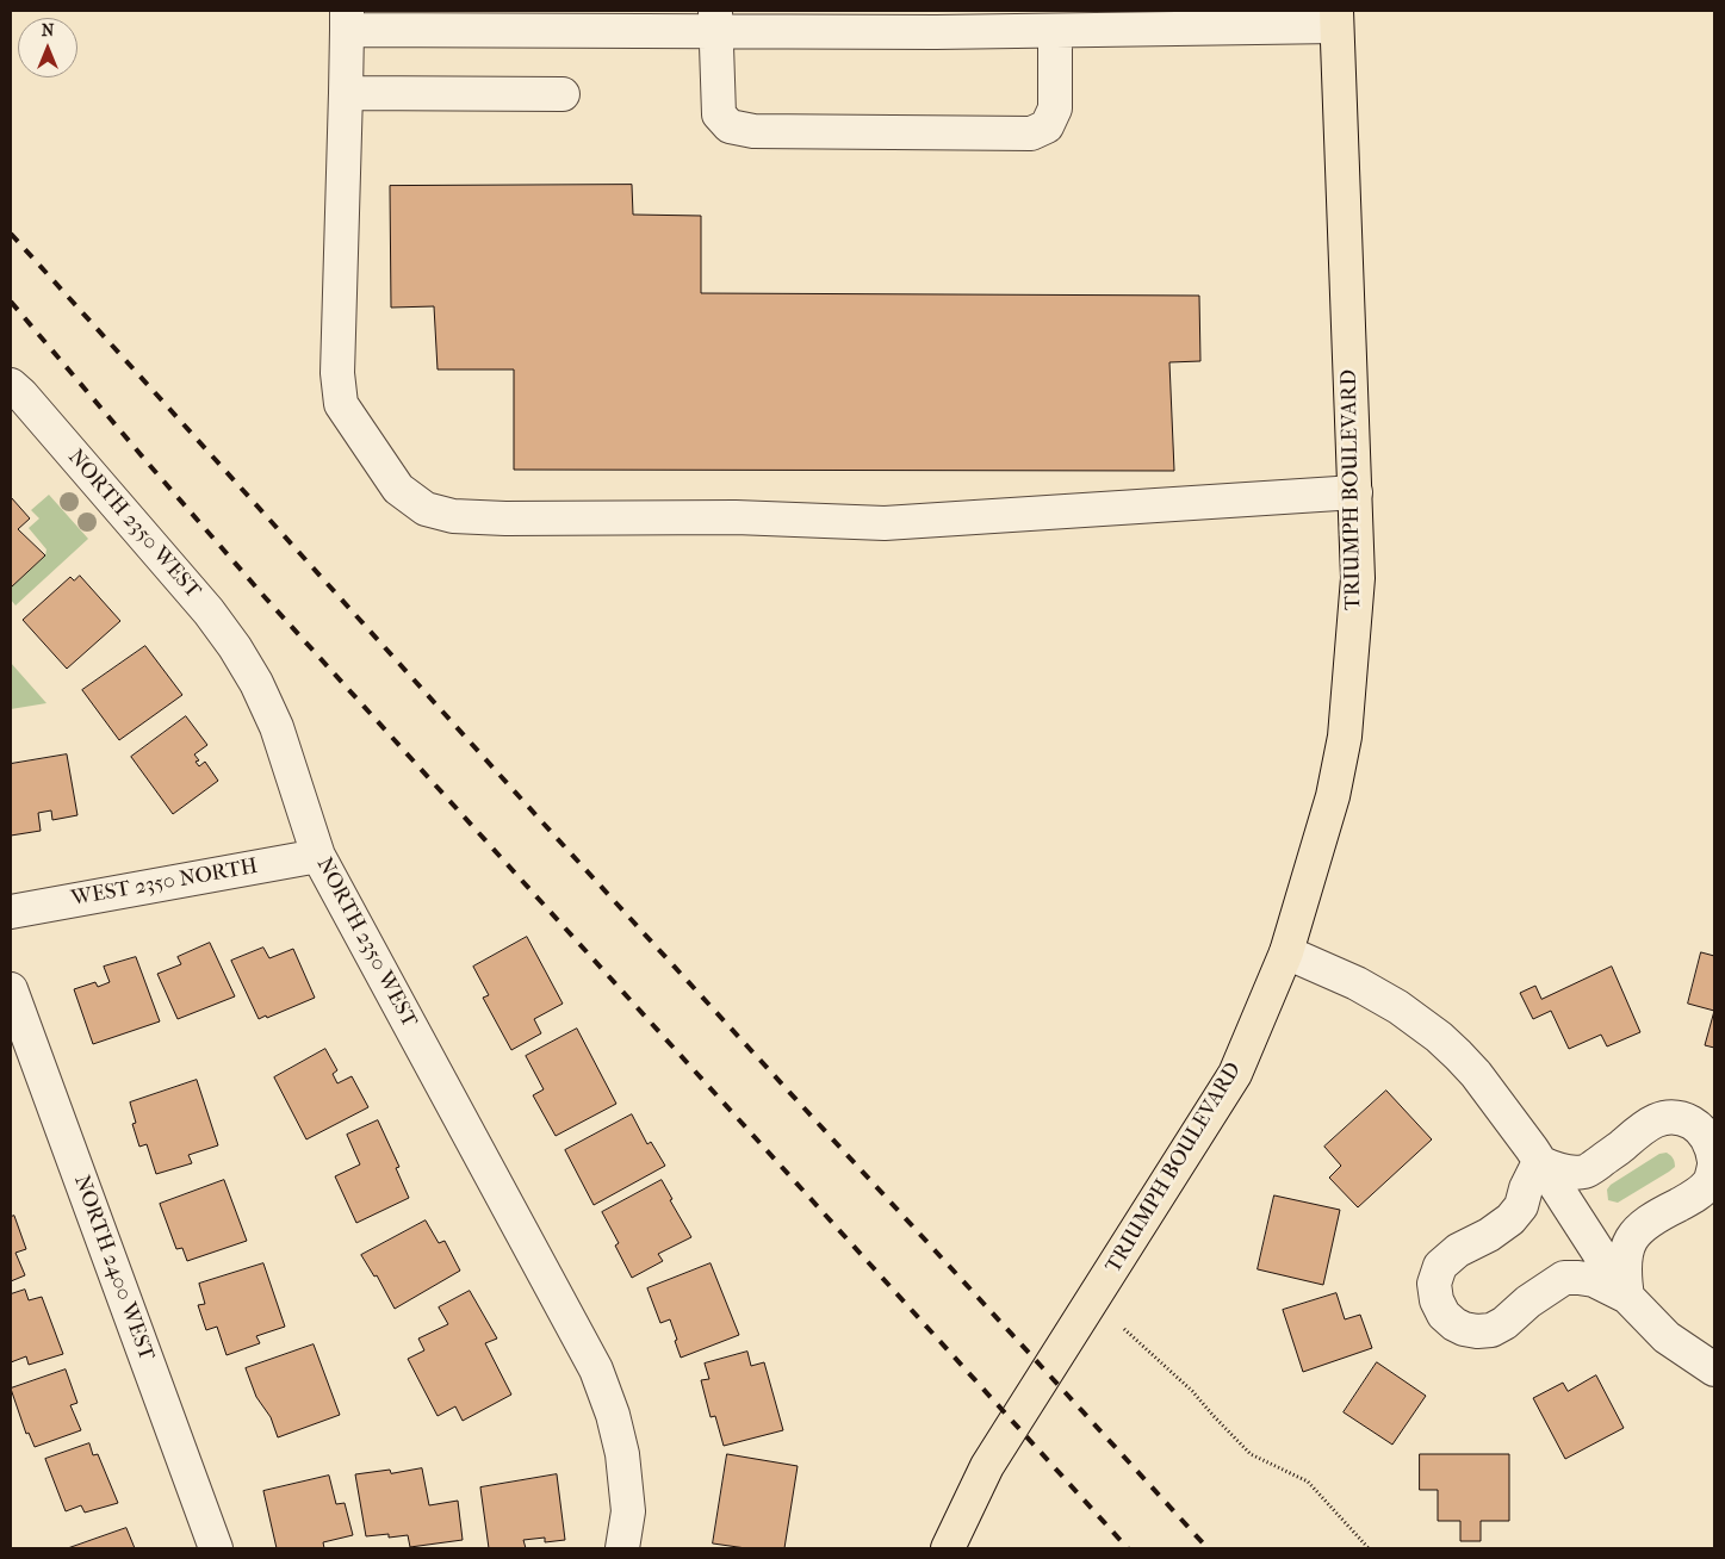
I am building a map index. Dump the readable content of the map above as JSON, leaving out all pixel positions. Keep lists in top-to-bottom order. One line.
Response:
{"streets":{"main road":["TRIUMPH BOULEVARD"],"street":["NORTH 2350 WEST","WEST 2350 NORTH","NORTH 2400 WEST"]},"crossings":[["NORTH 2350 WEST","WEST 2350 NORTH"]],"north":"top"}
